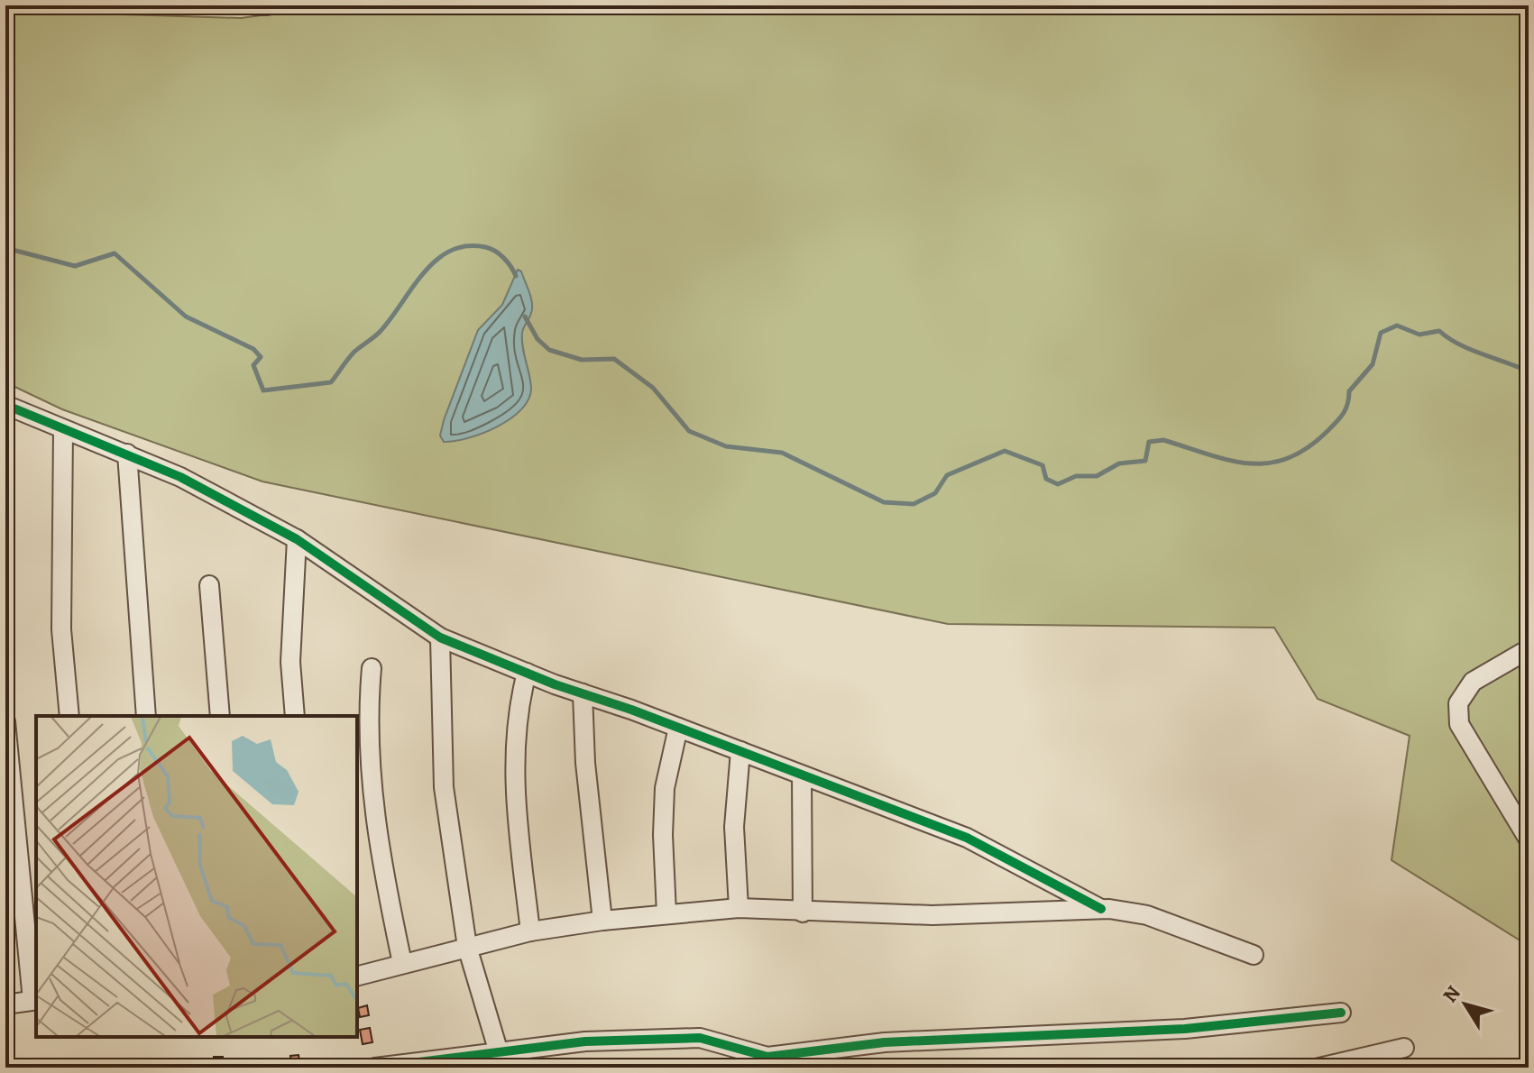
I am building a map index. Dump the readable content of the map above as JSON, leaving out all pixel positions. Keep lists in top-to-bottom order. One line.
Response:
{"north":"top left"}
